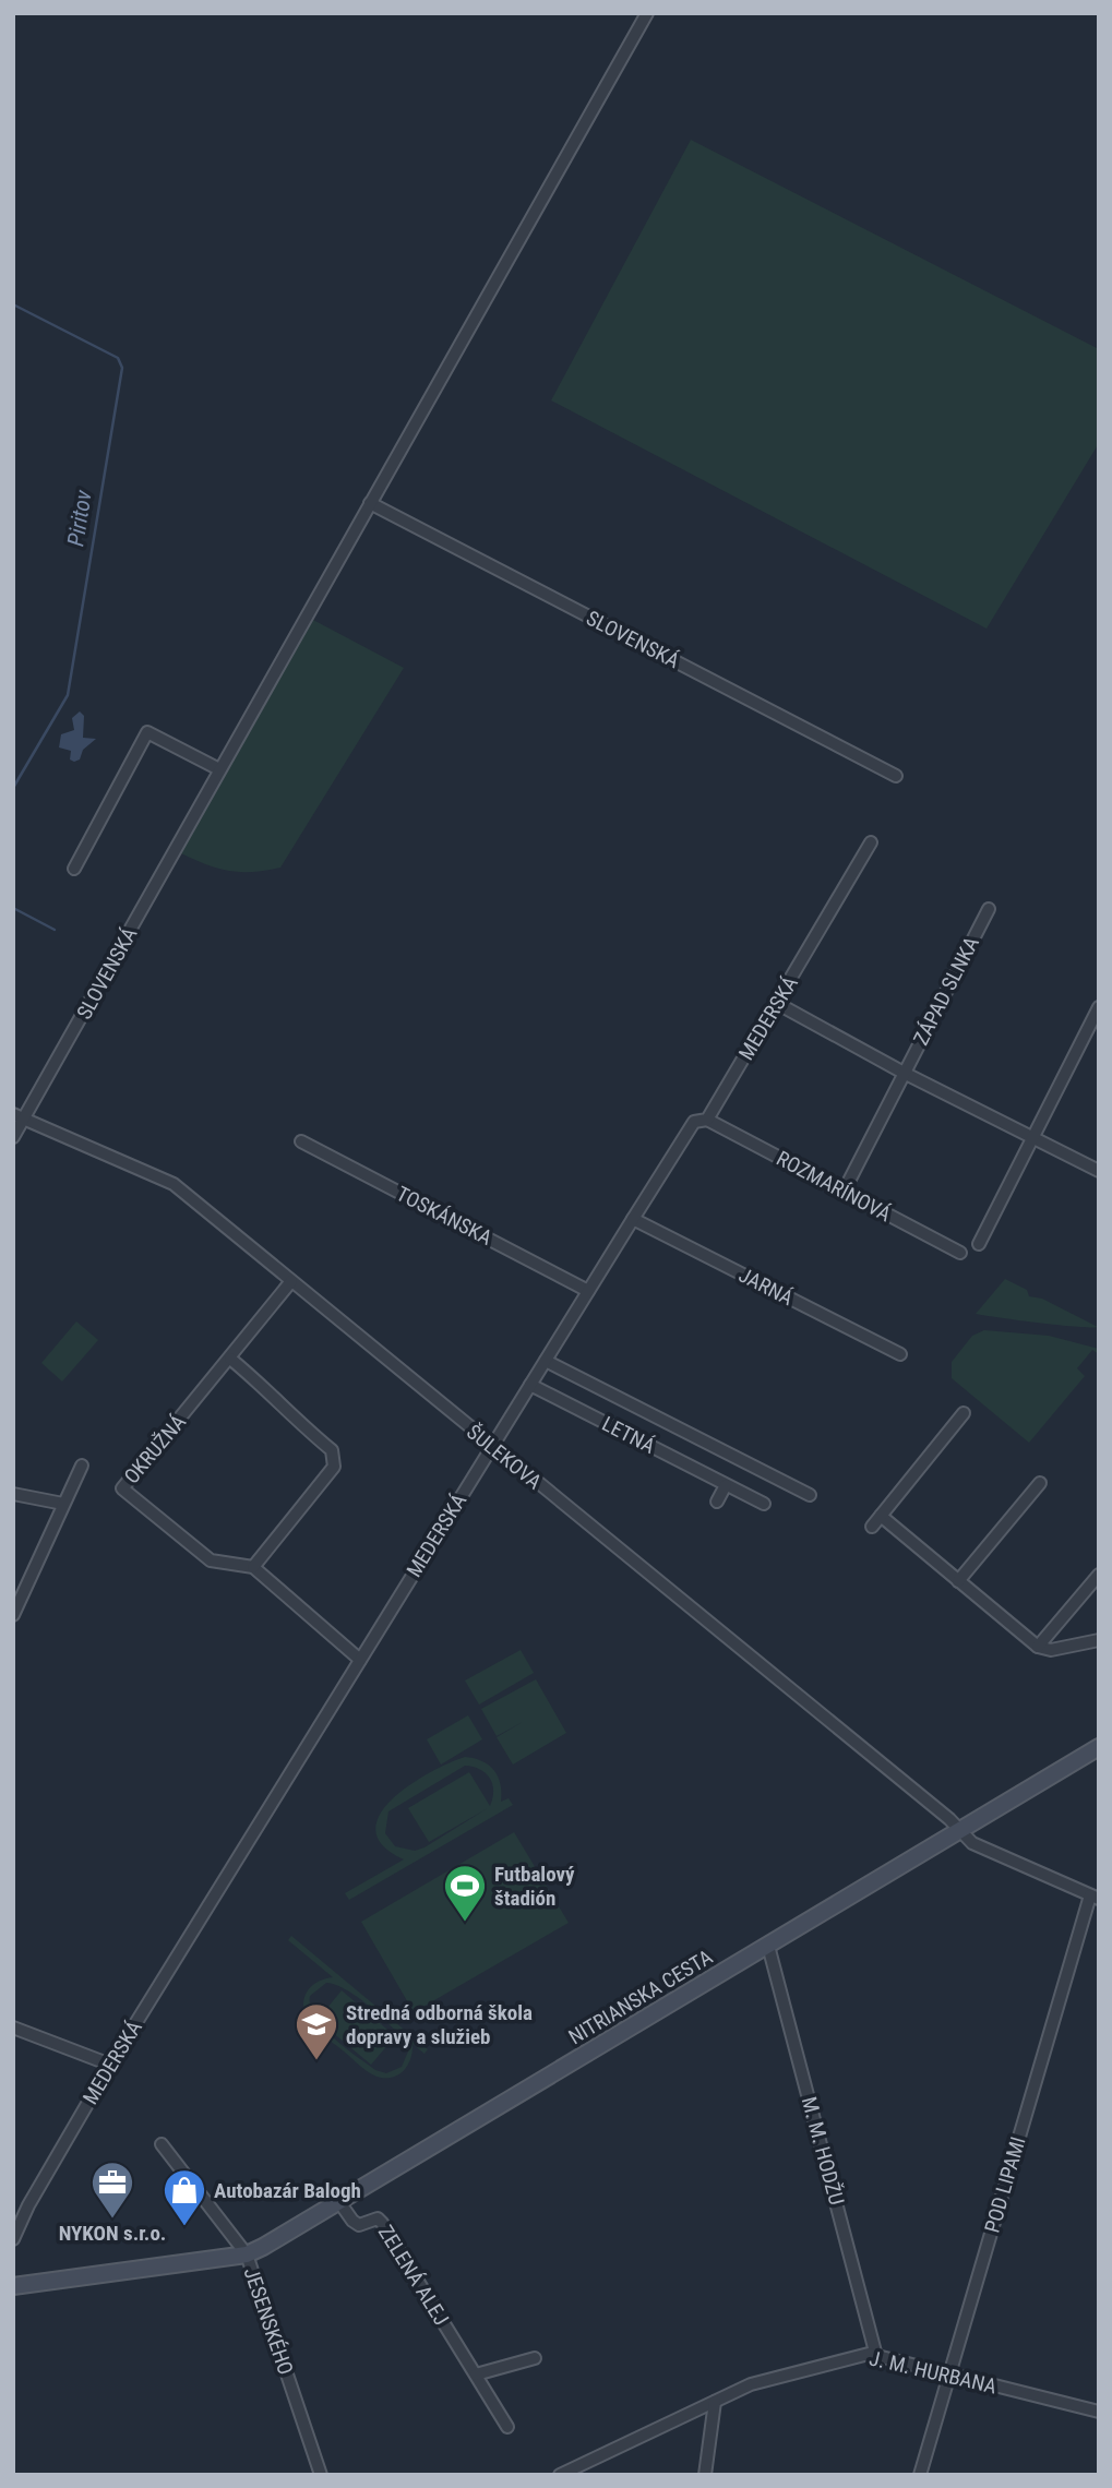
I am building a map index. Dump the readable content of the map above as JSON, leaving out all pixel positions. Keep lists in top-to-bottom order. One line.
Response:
{"streets":{"main road":["NITRIANSKA CESTA"],"street":["SLOVENSKÁ","ZÁPAD SLNKA","MEDERSKÁ","ROZMARÍNOVÁ","TOSKÁNSKA","JARNÁ","LETNÁ","OKRUŽNÁ","ŠULEKOVA","M. M. HODŽU","POD LIPAMI","ZELENÁ ALEJ","JESENSKÉHO","J. M. HURBANA"]},"crossings":[["SLOVENSKÁ","ŠULEKOVA"],["ZÁPAD SLNKA","ROZMARÍNOVÁ"],["MEDERSKÁ","ROZMARÍNOVÁ"],["MEDERSKÁ","TOSKÁNSKA"],["MEDERSKÁ","JARNÁ"],["MEDERSKÁ","LETNÁ"],["MEDERSKÁ","ŠULEKOVA"],["OKRUŽNÁ","ŠULEKOVA"],["ŠULEKOVA","NITRIANSKA CESTA"],["ŠULEKOVA","POD LIPAMI"],["NITRIANSKA CESTA","M. M. HODŽU"],["NITRIANSKA CESTA","ZELENÁ ALEJ"],["NITRIANSKA CESTA","JESENSKÉHO"],["M. M. HODŽU","J. M. HURBANA"],["POD LIPAMI","J. M. HURBANA"]],"water":["Piritov"],"places":{"sports":["Futbalový štadión"],"school or university":["Stredná odborná škola dopravy a služieb"],"office":["NYKON s.r.o."],"shop":["Autobazár Balogh"]}}
